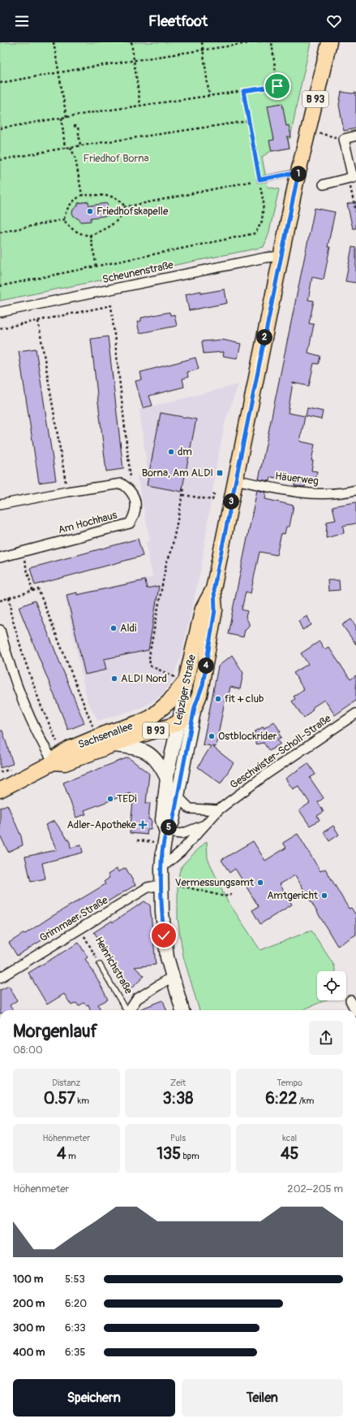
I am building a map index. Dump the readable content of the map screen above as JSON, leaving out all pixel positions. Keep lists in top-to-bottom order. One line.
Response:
{"streets":{"main road":["B 93","Leipziger Straße","Sachsenallee"],"street":["Scheunenstraße","Häuerweg","Am Hochhaus","Geschwister-Scholl-Straße","Grimmaer Straße","Heinrichstraße"]},"crossings":[["B 93","Leipziger Straße"],["B 93","Sachsenallee"],["Scheunenstraße","Leipziger Straße"],["Häuerweg","Leipziger Straße"],["Leipziger Straße","Sachsenallee"],["Leipziger Straße","Geschwister-Scholl-Straße"],["Leipziger Straße","Grimmaer Straße"],["Leipziger Straße","Heinrichstraße"],["Grimmaer Straße","Heinrichstraße"]],"parks":["Friedhof Borna"],"places":{"other":["Friedhofskapelle","dm","Aldi","ALDI Nord","fit + club","Ostblockrider","TEDi","Vermessungsamt","Amtgericht"],"transit":["Borna, Am ALDI"],"health":["Adler-Apotheke"]},"page":{"header":"Fleetfoot","pins":["1","2","3","4","5"],"heading":["Morgenlauf","08:00"],"stats":[["Distanz","0.57 km"],["Zeit","3:38"],["Tempo","6:22 /km"],["Höhenmeter","4 m"],["Puls","135 bpm"],["kcal","45"]],"chart":["Höhenmeter","202–205 m"],"list":[{"name":"100 m","note":"5:53"},{"name":"200 m","note":"6:20"},{"name":"300 m","note":"6:33"},{"name":"400 m","note":"6:35"}],"buttons":["Speichern","Teilen"]}}
